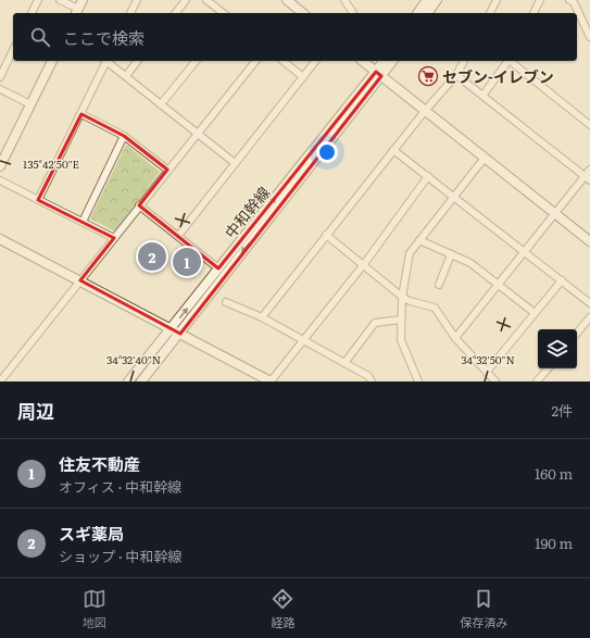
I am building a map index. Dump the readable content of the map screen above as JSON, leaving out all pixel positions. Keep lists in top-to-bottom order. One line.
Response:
{"streets":{"main road":["中和幹線"]},"places":{"supermarket":["セブン-イレブン"]},"page":{"search":"ここで検索","pins":["2","1"],"heading":["周辺","2件"],"list":[{"mark":"1","name":"住友不動産","note":"オフィス · 中和幹線","value":"160 m"},{"mark":"2","name":"スギ薬局","note":"ショップ · 中和幹線","value":"190 m"}],"nav":["地図","経路","保存済み"]},"coordinates":["135°42'50\"E","34°32'40\"N","34°32'50\"N"]}
